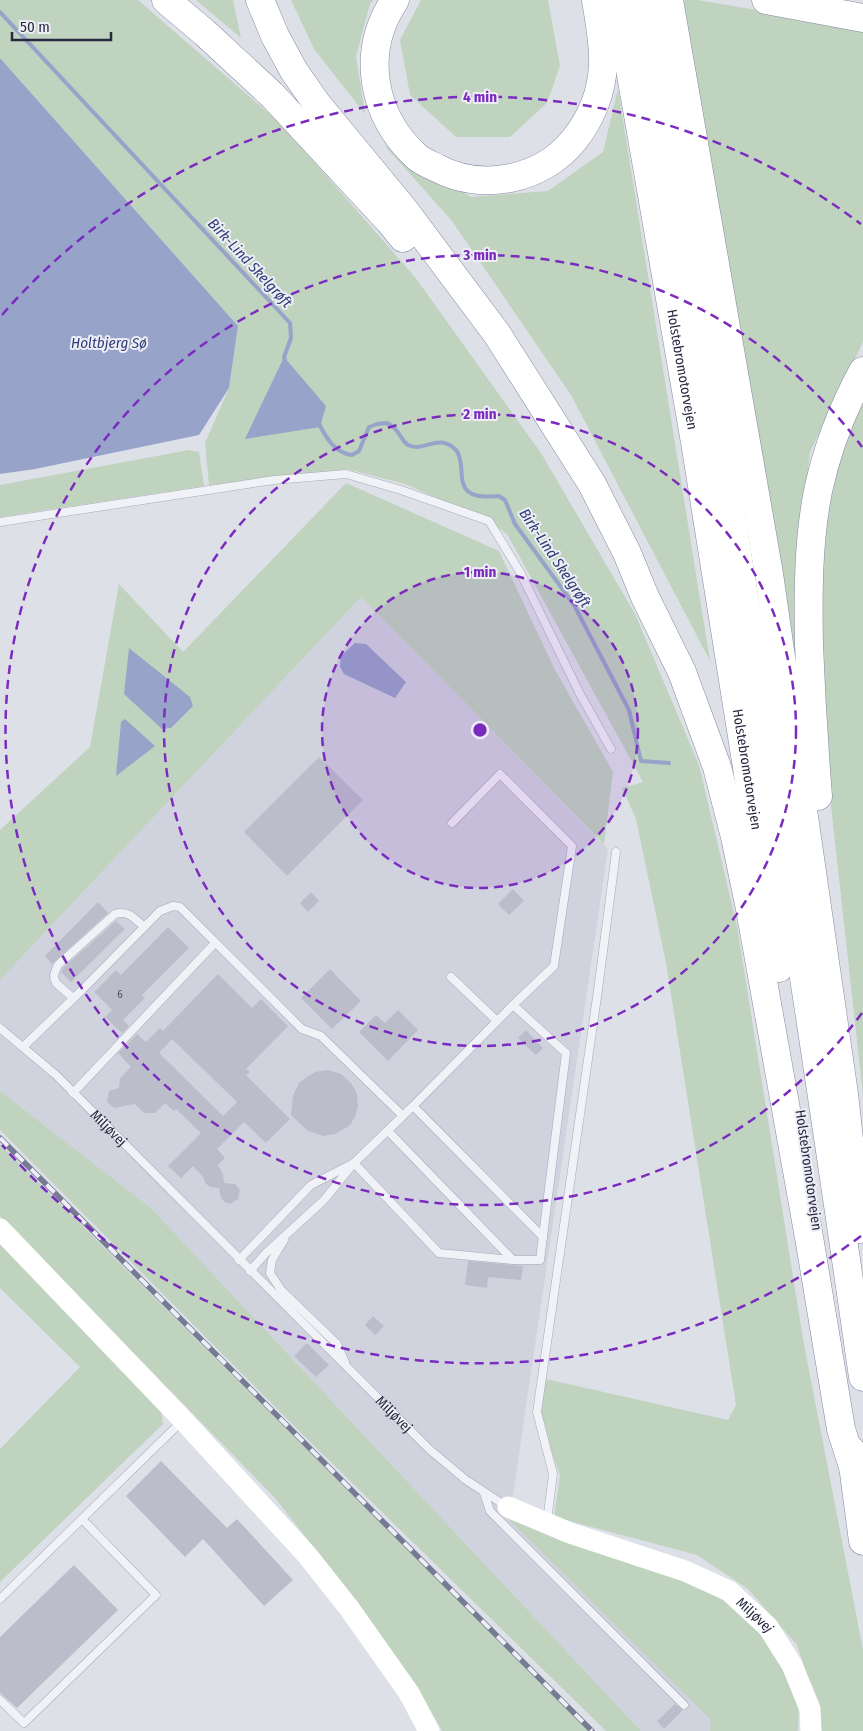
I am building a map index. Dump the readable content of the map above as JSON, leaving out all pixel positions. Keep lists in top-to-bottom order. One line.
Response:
{"streets":{"highway":["Holstebromotorvejen"],"street":["Miljøvej"]},"water":["Birk-Lind Skelgrøft","Holtbjerg Sø"],"house_numbers":["6"],"scale_bar":"50 m","rings":["4 min","3 min","2 min","1 min"]}
